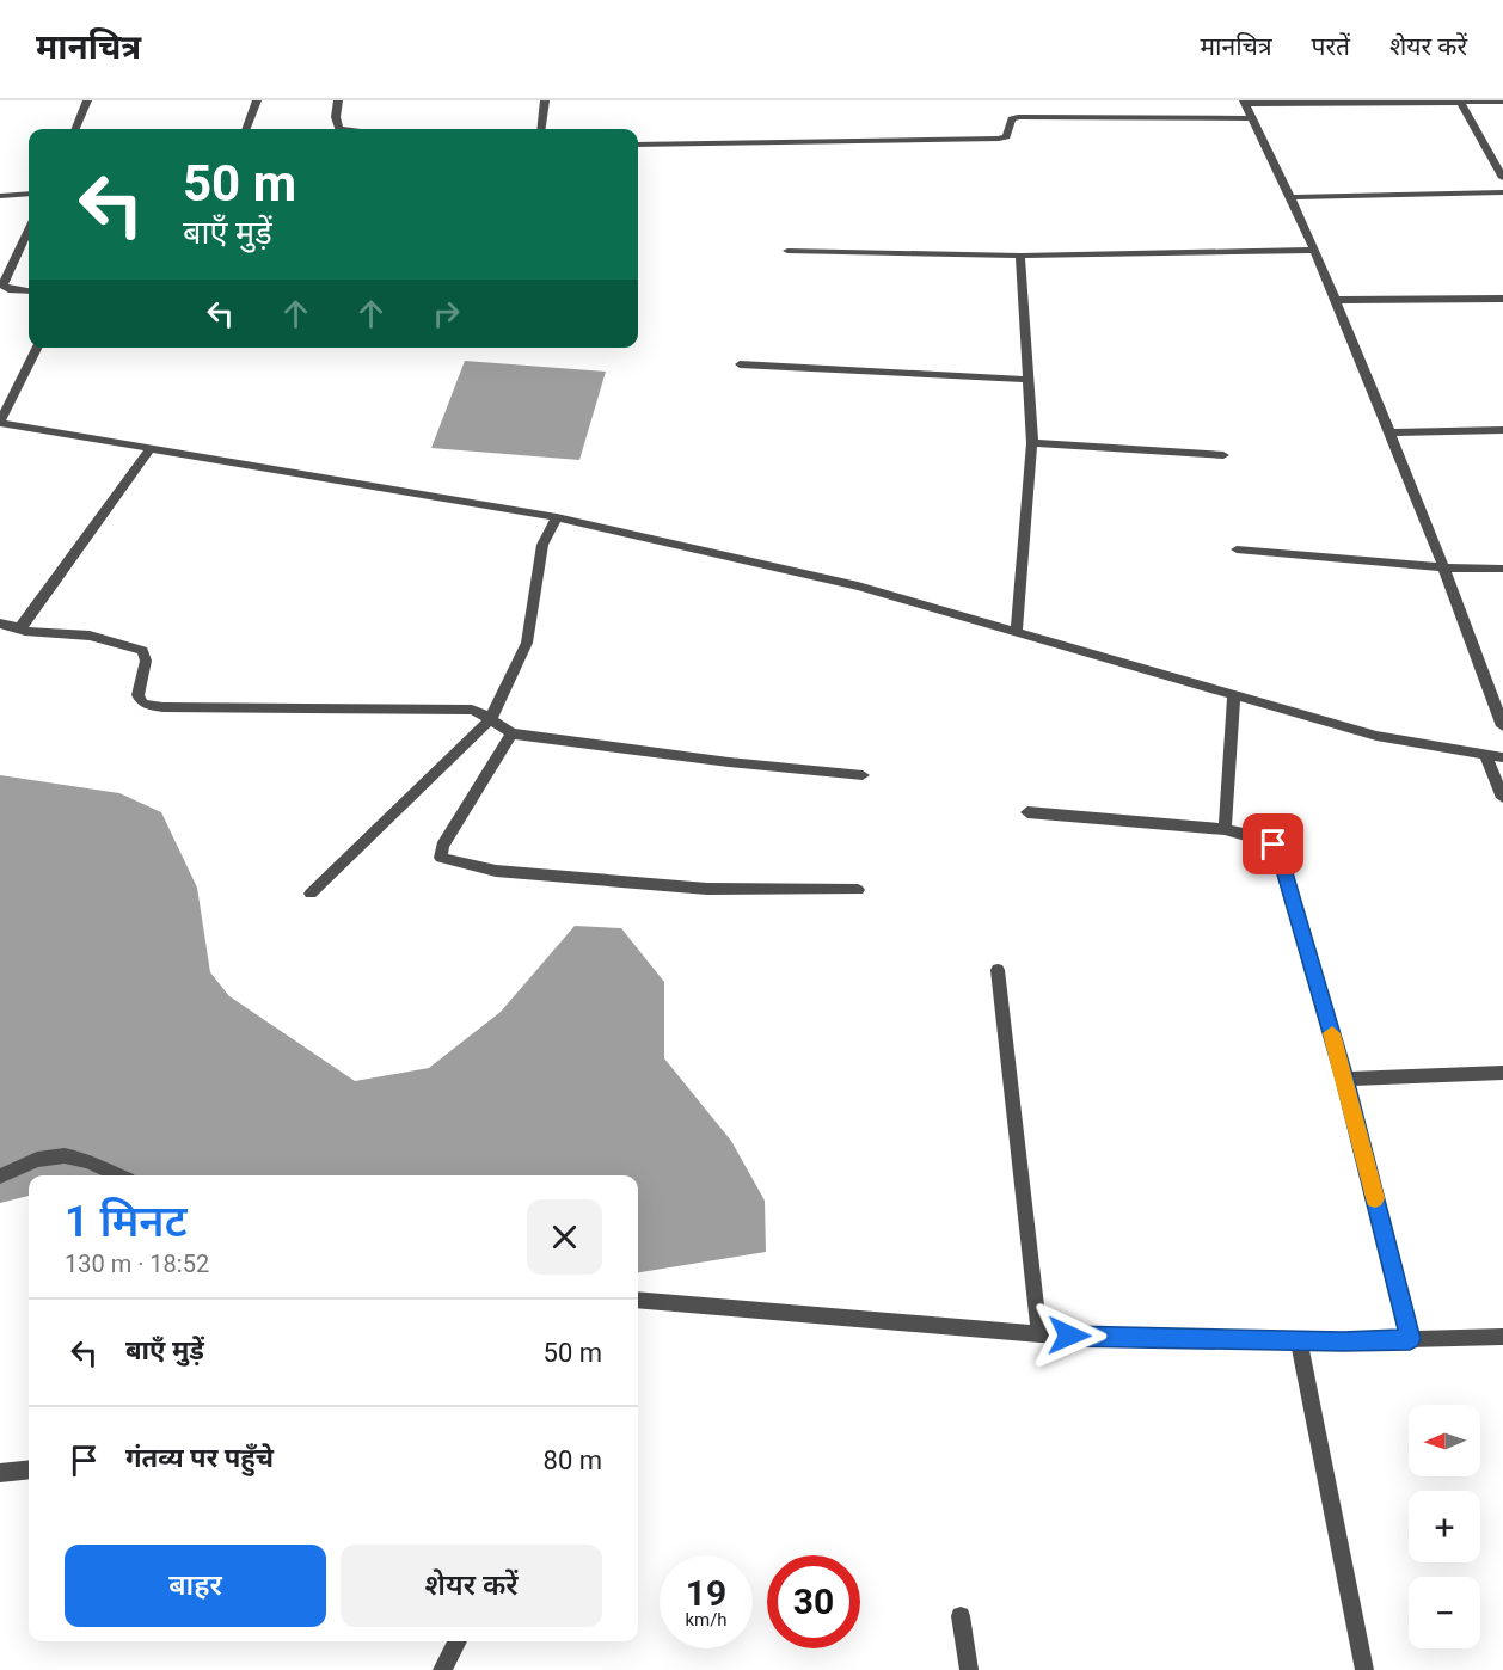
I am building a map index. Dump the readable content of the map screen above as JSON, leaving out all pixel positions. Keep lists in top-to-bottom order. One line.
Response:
{"north":"left","page":{"header":"मानचित्र","nav":["मानचित्र","परतें","शेयर करें"],"turn":["50 m","बाएँ मुड़ें"],"heading":["1 मिनट","130 m · 18:52"],"list":[{"name":"बाएँ मुड़ें","value":"50 m"},{"name":"गंतव्य पर पहुँचे","value":"80 m"}],"map_buttons":["+","−"],"buttons":["बाहर","शेयर करें"],"speed":"19 km/h","limit":"30"}}
